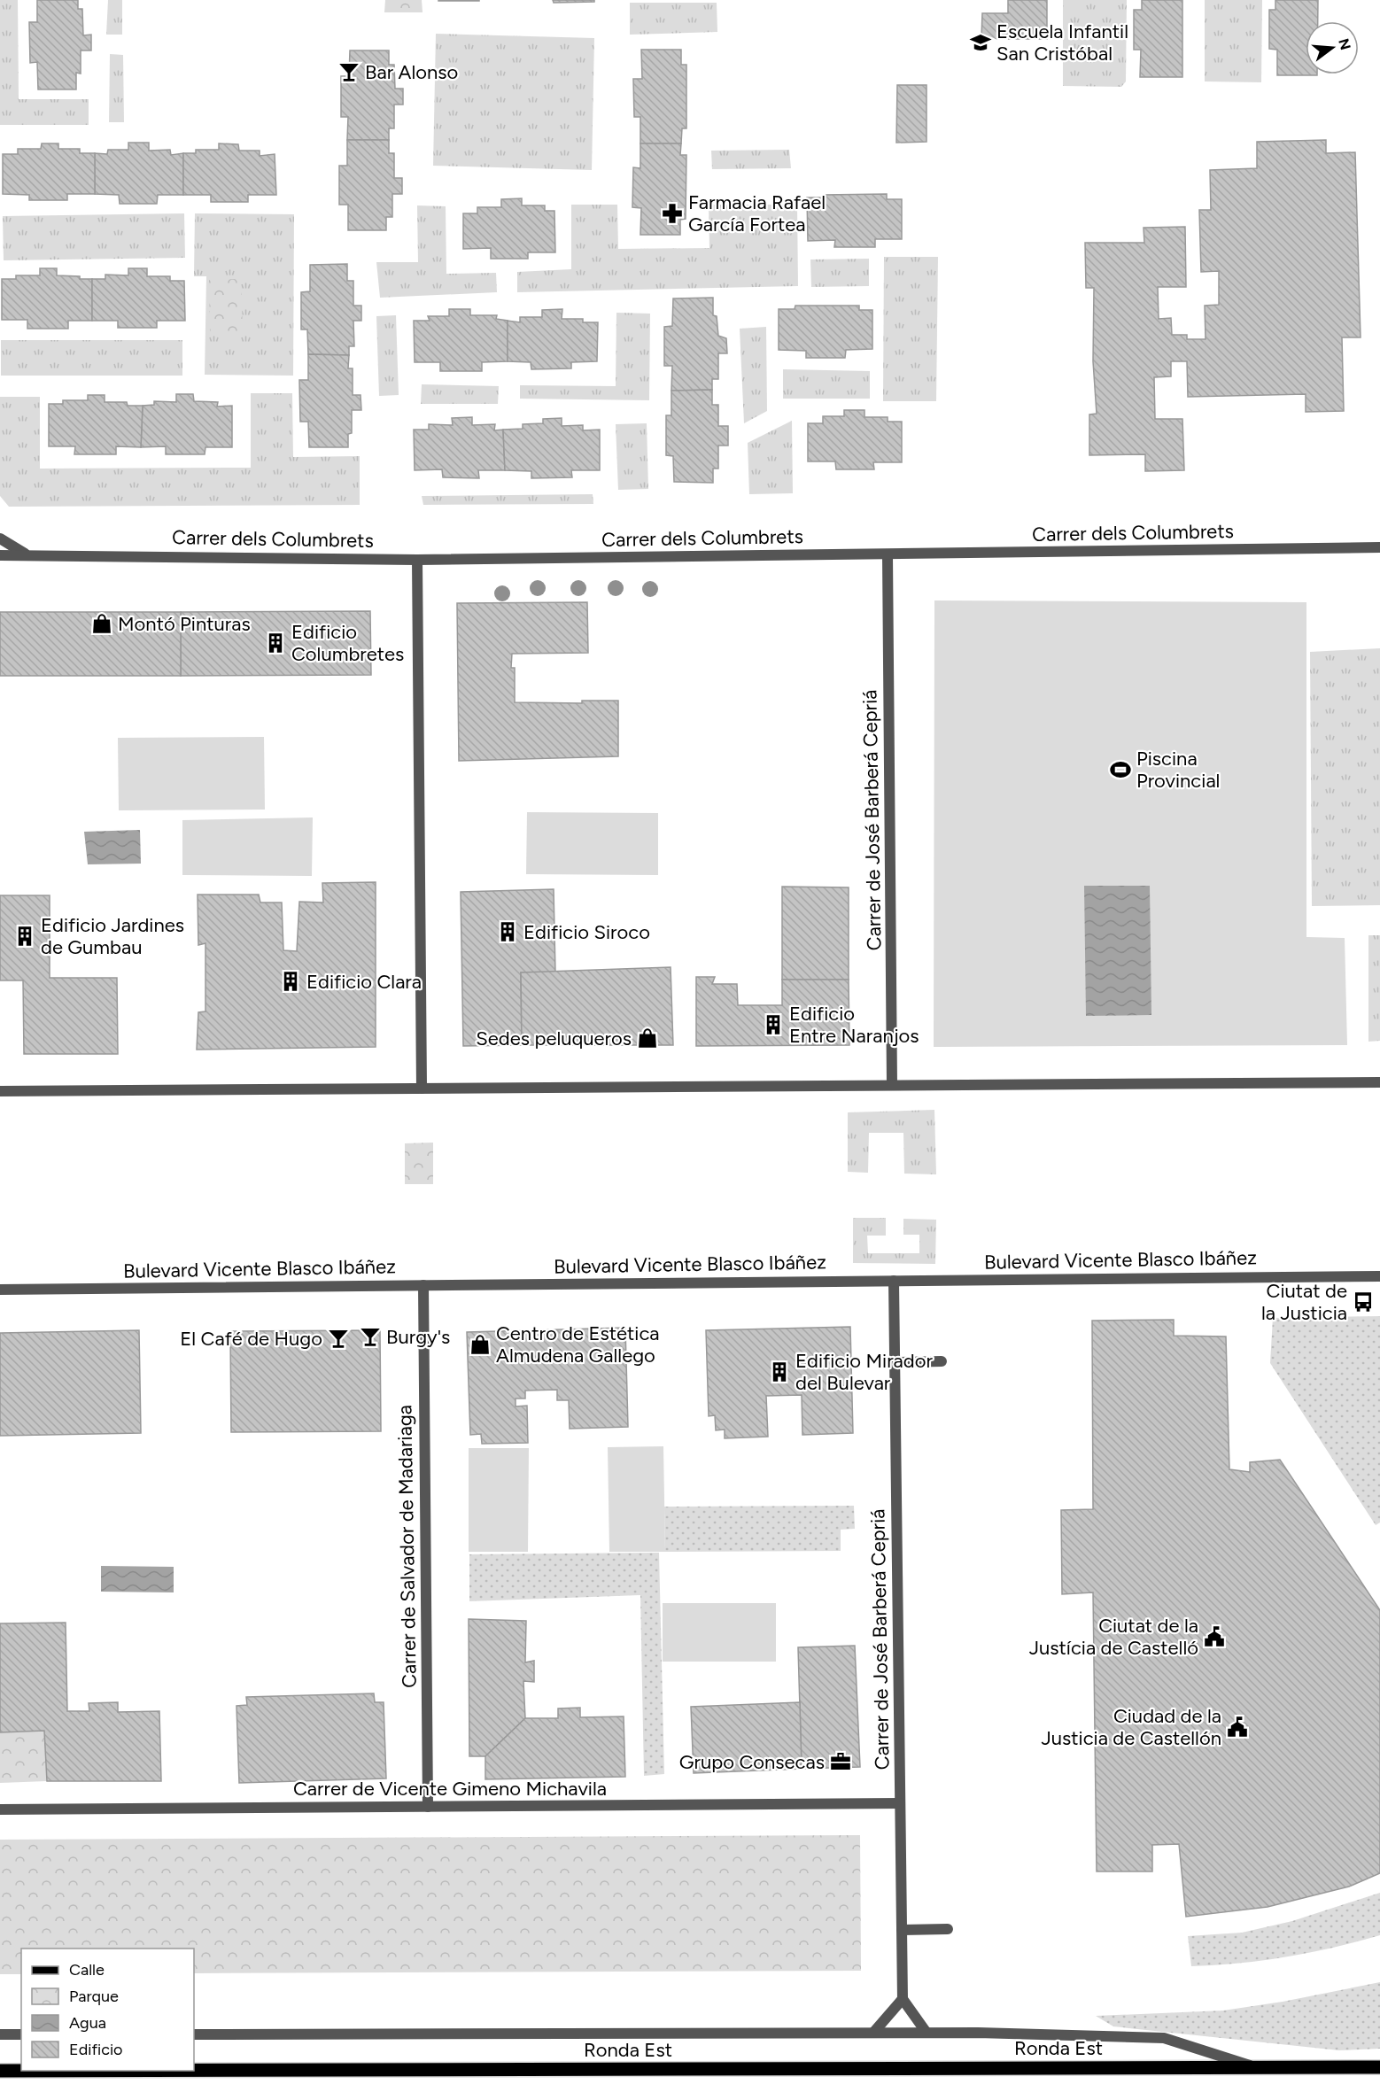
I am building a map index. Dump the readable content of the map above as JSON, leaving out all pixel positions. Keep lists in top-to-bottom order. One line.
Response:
{"streets":{"main road":["Ronda Est"],"street":["Carrer dels Columbrets","Carrer de José Barberá Cepriá","Bulevard Vicente Blasco Ibáñez","Carrer de Salvador de Madariaga","Carrer de Vicente Gimeno Michavila"]},"crossings":[["Carrer dels Columbrets","Carrer de José Barberá Cepriá"],["Carrer de José Barberá Cepriá","Bulevard Vicente Blasco Ibáñez"],["Carrer de José Barberá Cepriá","Carrer de Vicente Gimeno Michavila"],["Bulevard Vicente Blasco Ibáñez","Carrer de Salvador de Madariaga"],["Carrer de Salvador de Madariaga","Carrer de Vicente Gimeno Michavila"]],"places":{"school or university":["Escuela Infantil San Cristóbal"],"bar":["Bar Alonso","Burgy's","El Café de Hugo"],"pharmacy":["Farmacia Rafael García Fortea"],"shop":["Montó Pinturas","Sedes peluqueros","Centro de Estética Almudena Gallego"],"building":["Edificio Columbretes","Edificio Siroco","Edificio Jardines de Gumbau","Edificio Clara","Edificio Entre Naranjos","Edificio Mirador del Bulevar"],"sports":["Piscina Provincial"],"bus stop":["Ciutat de la Justicia"],"public building":["Ciutat de la Justícia de Castelló","Ciudad de la Justicia de Castellón"],"office":["Grupo Consecas"]},"legend":["Calle","Parque","Agua","Edificio"],"north":"right"}
